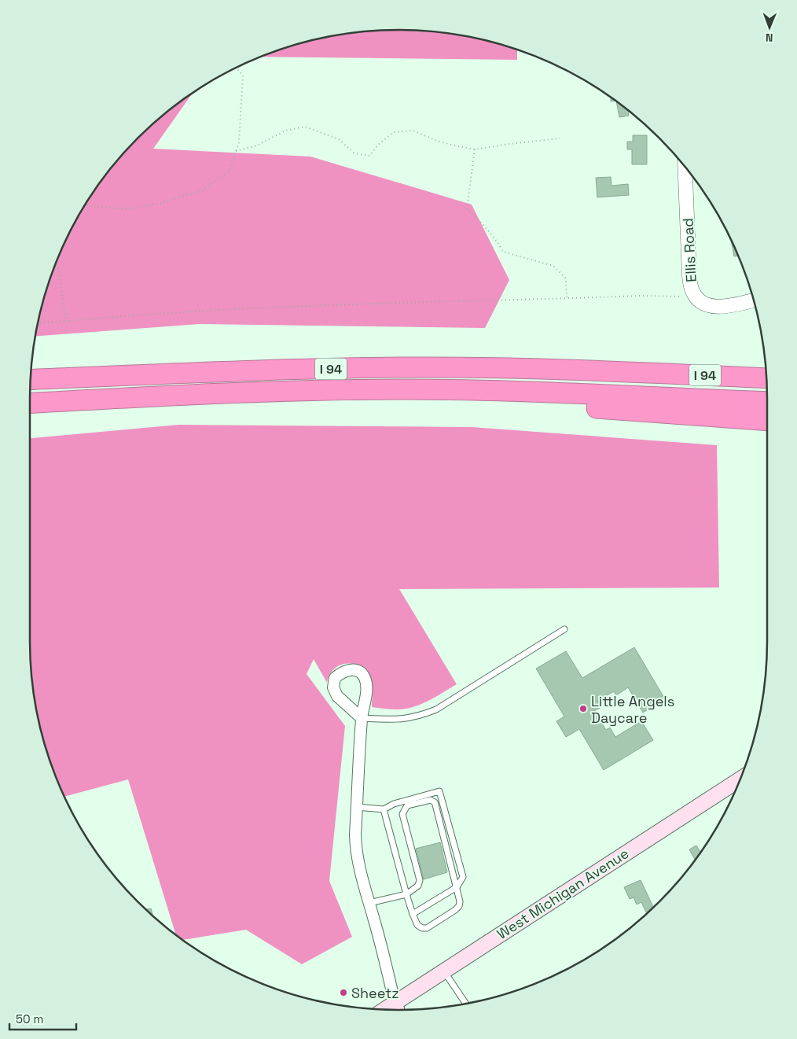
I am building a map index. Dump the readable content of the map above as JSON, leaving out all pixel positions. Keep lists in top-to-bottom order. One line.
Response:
{"streets":{"highway":["I 94"],"main road":["West Michigan Avenue"],"street":["Ellis Road"]},"places":["Little Angels Daycare","Sheetz"],"scale_bar":"50 m","north":"bottom"}
